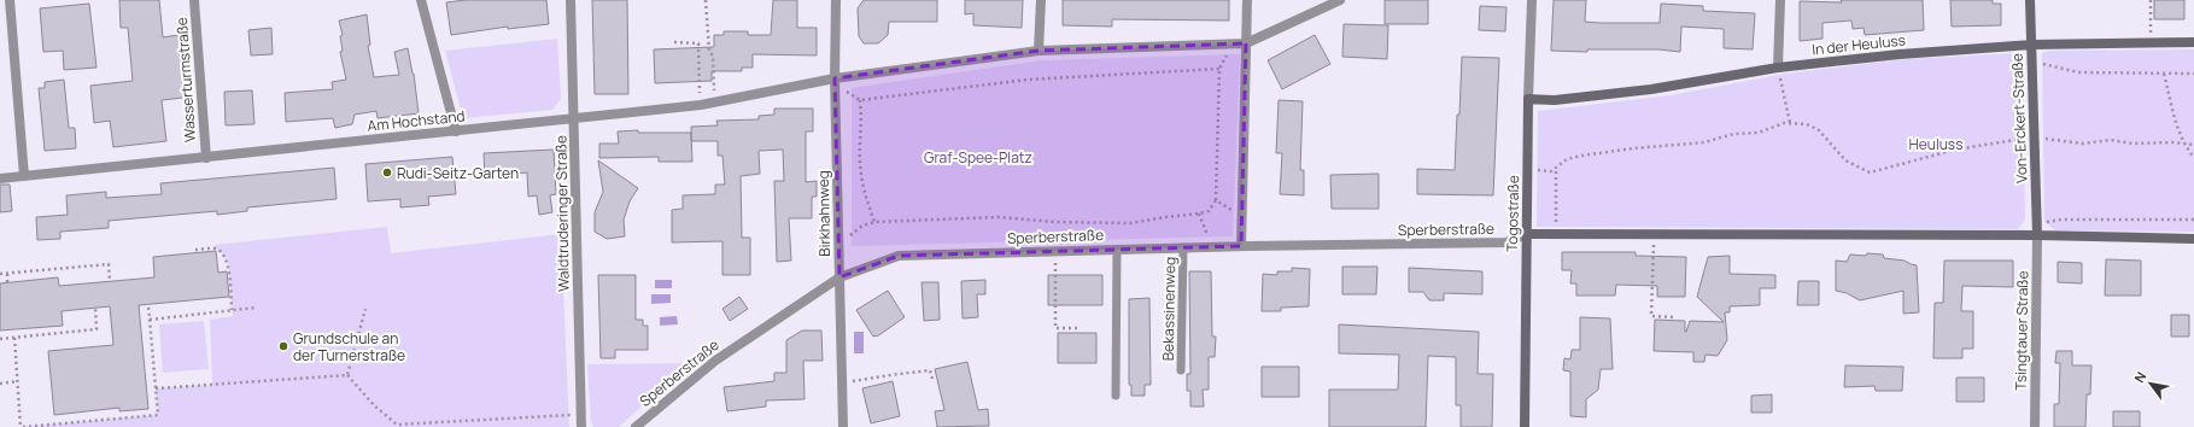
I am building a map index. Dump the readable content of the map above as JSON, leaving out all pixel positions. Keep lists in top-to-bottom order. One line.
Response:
{"streets":{"street":["In der Heuluss","Wasserturmstraße","Von-Erckert-Straße","Am Hochstand","Waldtruderinger Straße","Birkhahnweg","Togostraße","Sperberstraße","Tsingtauer Straße"],"lane":["Bekassinenweg"]},"crossings":[["In der Heuluss","Von-Erckert-Straße"],["In der Heuluss","Togostraße"],["Wasserturmstraße","Am Hochstand"],["Von-Erckert-Straße","Tsingtauer Straße"],["Am Hochstand","Waldtruderinger Straße"],["Am Hochstand","Birkhahnweg"],["Birkhahnweg","Sperberstraße"],["Togostraße","Sperberstraße"],["Sperberstraße","Bekassinenweg"]],"parks":["Heuluss","Graf-Spee-Platz"],"places":["Rudi-Seitz-Garten","Grundschule an der Turnerstraße"],"north":"top left"}
